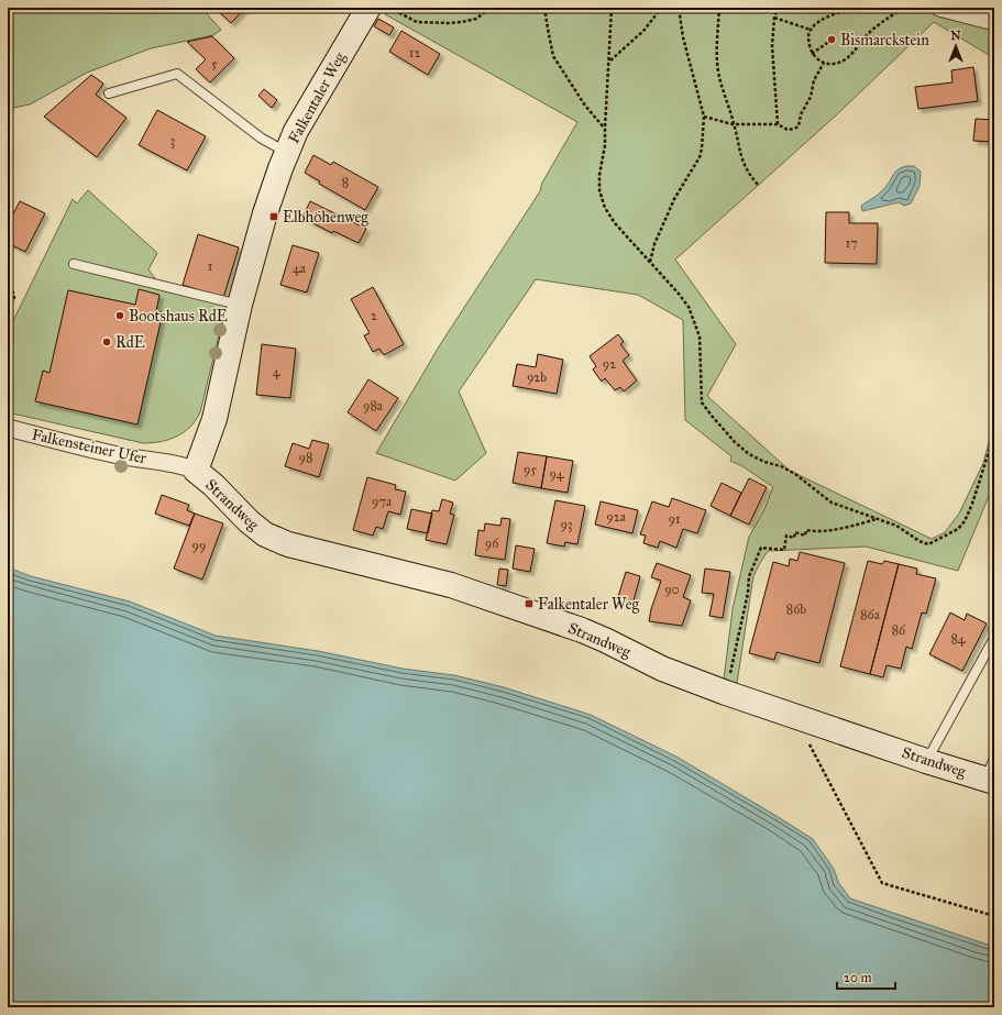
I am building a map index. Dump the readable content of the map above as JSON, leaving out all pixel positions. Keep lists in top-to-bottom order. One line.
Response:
{"streets":{"street":["Falkentaler Weg","Falkensteiner Ufer","Strandweg"]},"crossings":[["Falkentaler Weg","Falkensteiner Ufer"],["Falkentaler Weg","Strandweg"],["Falkensteiner Ufer","Strandweg"]],"places":{"other":["Bismarckstein","Bootshaus RdE","RdE"],"transit":["Elbhöhenweg","Falkentaler Weg"]},"house_numbers":["12","5","3","8","17","1","4a","2","92","4","92b","98a","98","95","94","97a","92a","91","93","96","99","90","86b","86a","86","84"],"scale_bar":"20 m","north":"top"}
